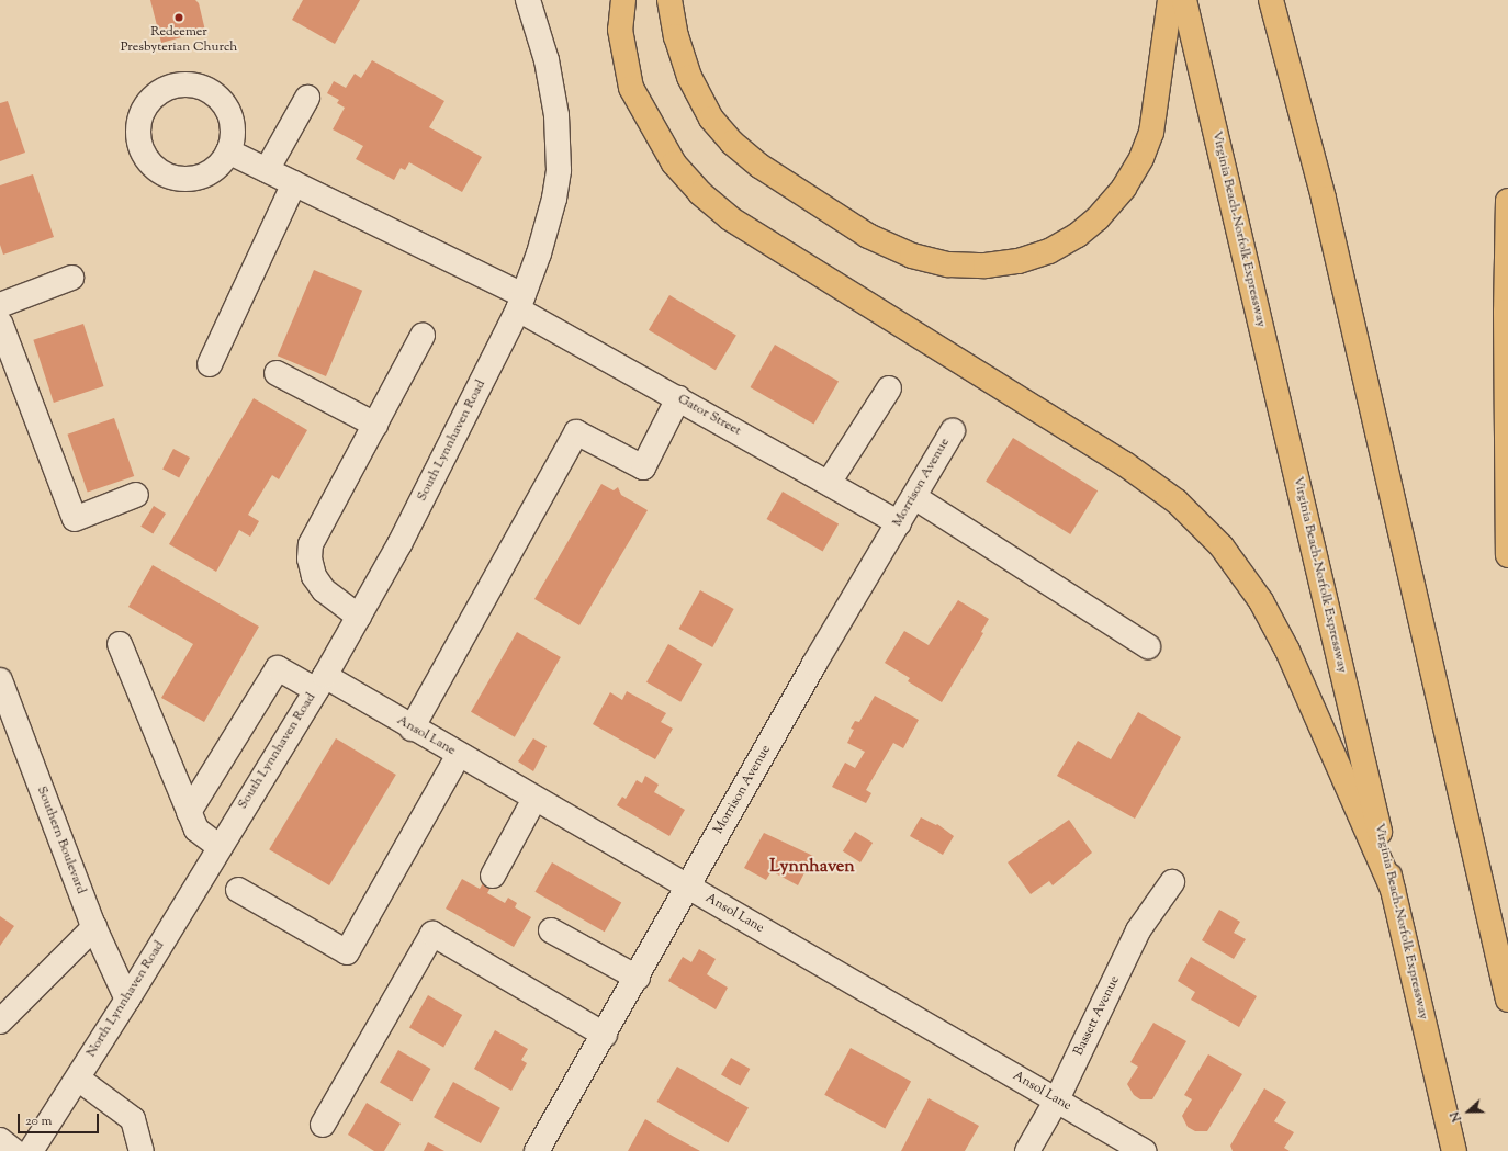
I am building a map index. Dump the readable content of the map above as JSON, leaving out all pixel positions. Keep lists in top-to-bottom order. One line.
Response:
{"streets":{"highway":["Virginia Beach-Norfolk Expressway"],"street":["Gator Street","South Lynnhaven Road","Morrison Avenue","Ansol Lane","Southern Boulevard","North Lynnhaven Road","Bassett Avenue"]},"crossings":[["Gator Street","South Lynnhaven Road"],["Gator Street","Morrison Avenue"],["South Lynnhaven Road","Ansol Lane"],["South Lynnhaven Road","North Lynnhaven Road"],["Morrison Avenue","Ansol Lane"],["Ansol Lane","Bassett Avenue"],["Southern Boulevard","North Lynnhaven Road"]],"districts":["Lynnhaven"],"places":["Redeemer Presbyterian Church"],"scale_bar":"20 m","north":"left"}
